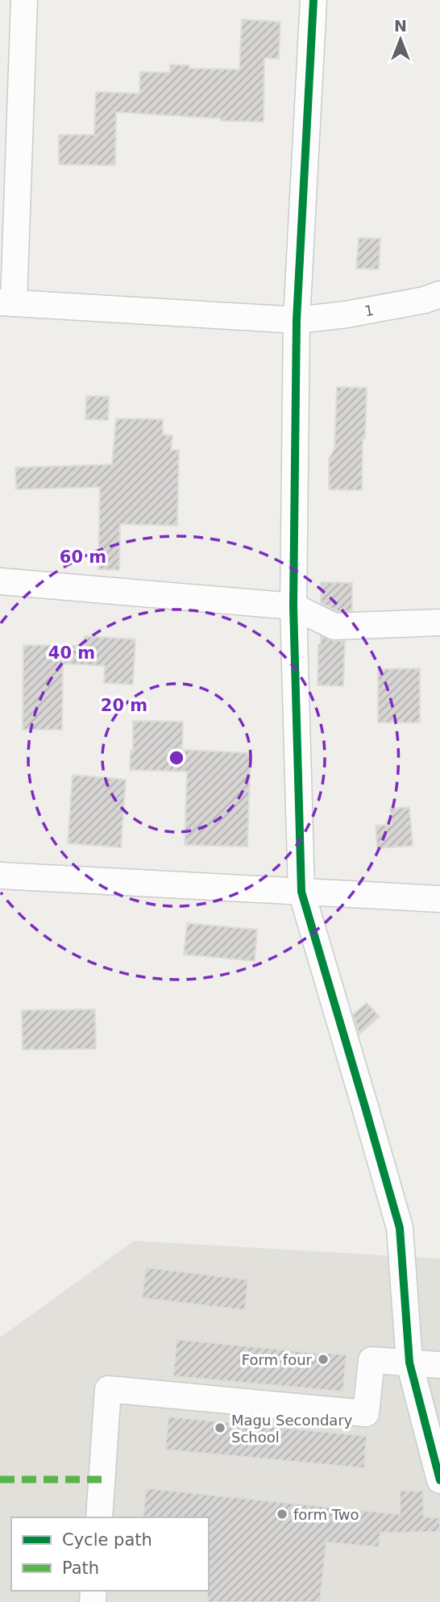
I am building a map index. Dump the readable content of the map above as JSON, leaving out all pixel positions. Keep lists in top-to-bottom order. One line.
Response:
{"streets":{"street":["1"]},"places":["Form four","Magu Secondary School","form Two"],"legend":["Cycle path","Path"],"north":"top","rings":["60 m","40 m","20 m"]}
